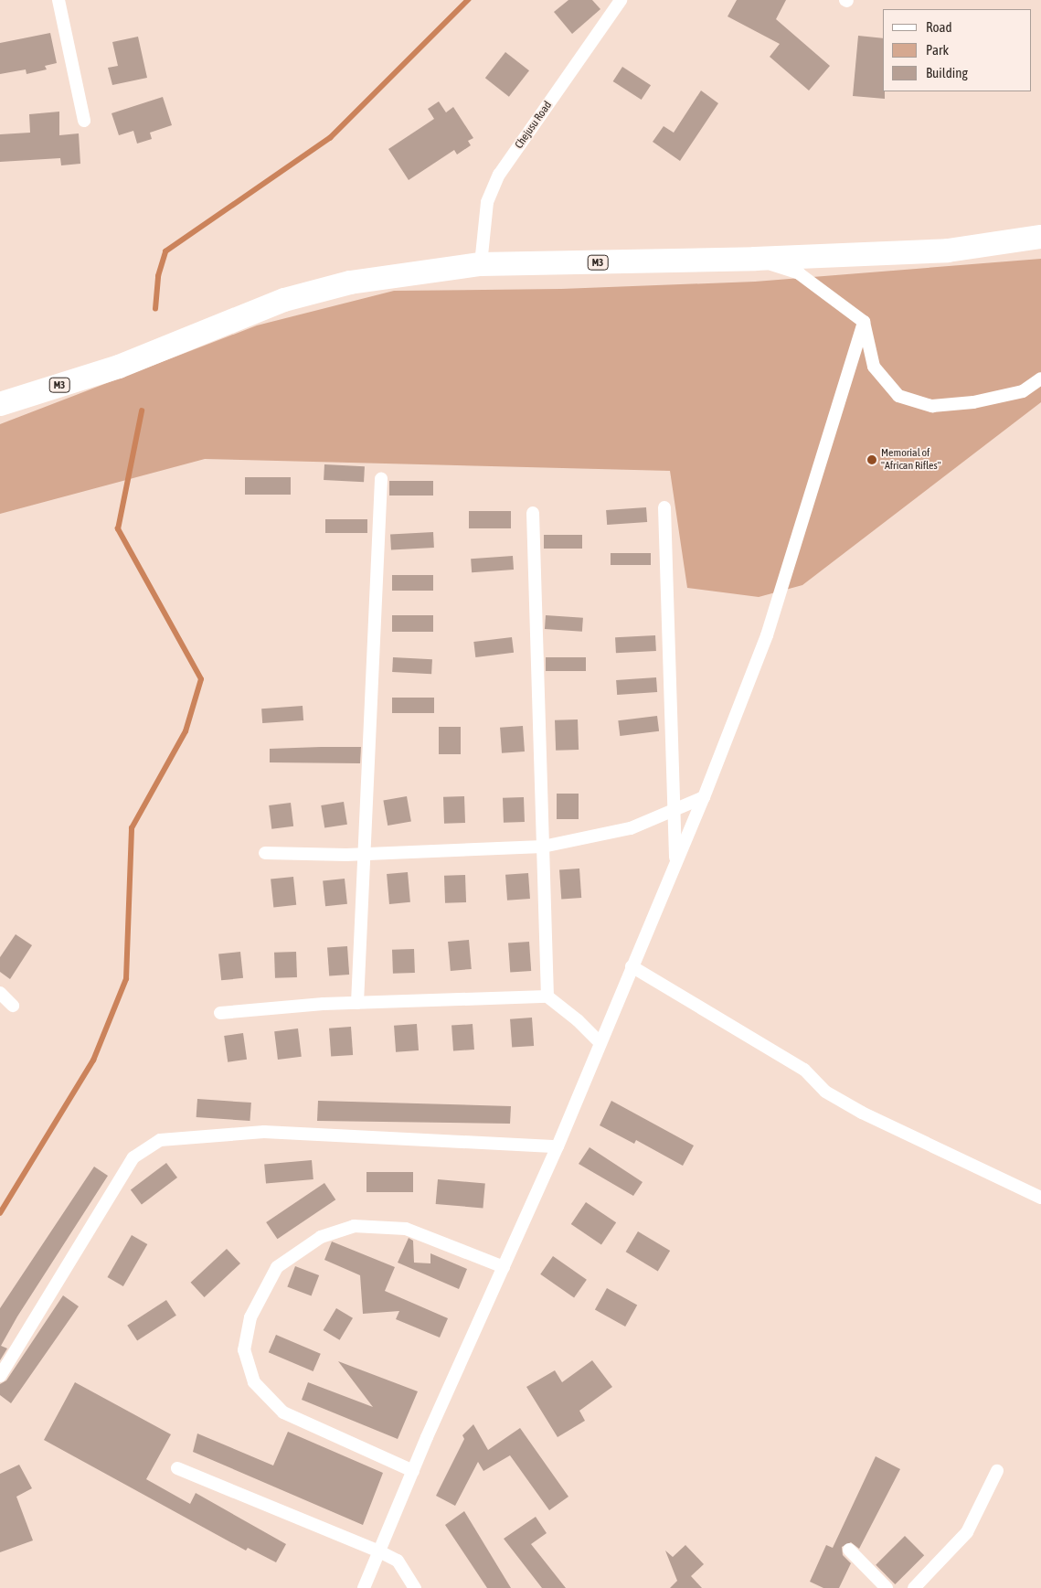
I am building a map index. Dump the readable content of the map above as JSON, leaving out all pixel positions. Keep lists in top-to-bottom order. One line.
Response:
{"streets":{"highway":["M3"],"street":["Chejusu Road"]},"crossings":[["Chejusu Road","M3"]],"places":["Memorial of \"African Rifles\""],"legend":["Road","Park","Building"]}
